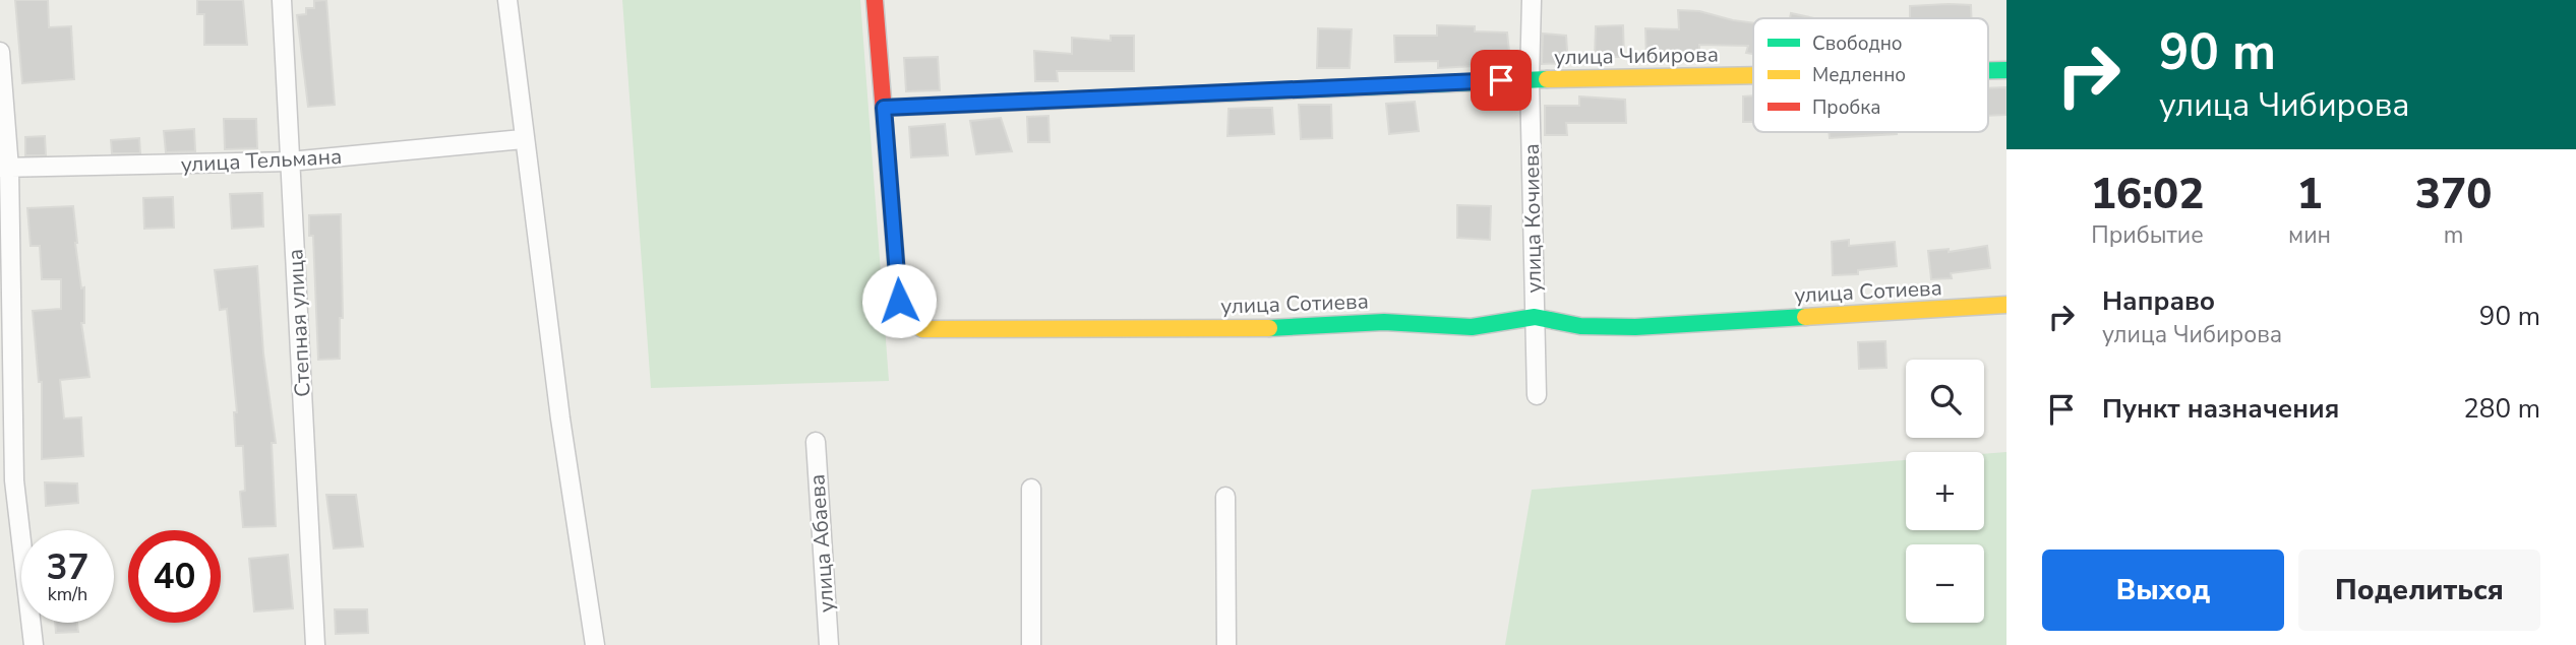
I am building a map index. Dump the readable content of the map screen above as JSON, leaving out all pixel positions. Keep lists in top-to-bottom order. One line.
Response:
{"streets":{"street":["улица Чибирова","улица Тельмана","улица Кочиева","улица Сотиева","Степная улица","улица Абаева"]},"crossings":[["улица Чибирова","улица Кочиева"],["улица Чибирова","улица Сотиева"],["улица Тельмана","Степная улица"],["улица Кочиева","улица Сотиева"]],"legend":["Свободно","Медленно","Пробка"],"page":{"turn":["90 m","улица Чибирова"],"eta":["16:02","Прибытие","1","мин","370","m"],"list":[{"name":"Направо","note":"улица Чибирова","value":"90 m"},{"name":"Пункт назначения","value":"280 m"}],"map_buttons":["+","−"],"speed":"37 km/h","limit":"40","buttons":["Выход","Поделиться"]}}
